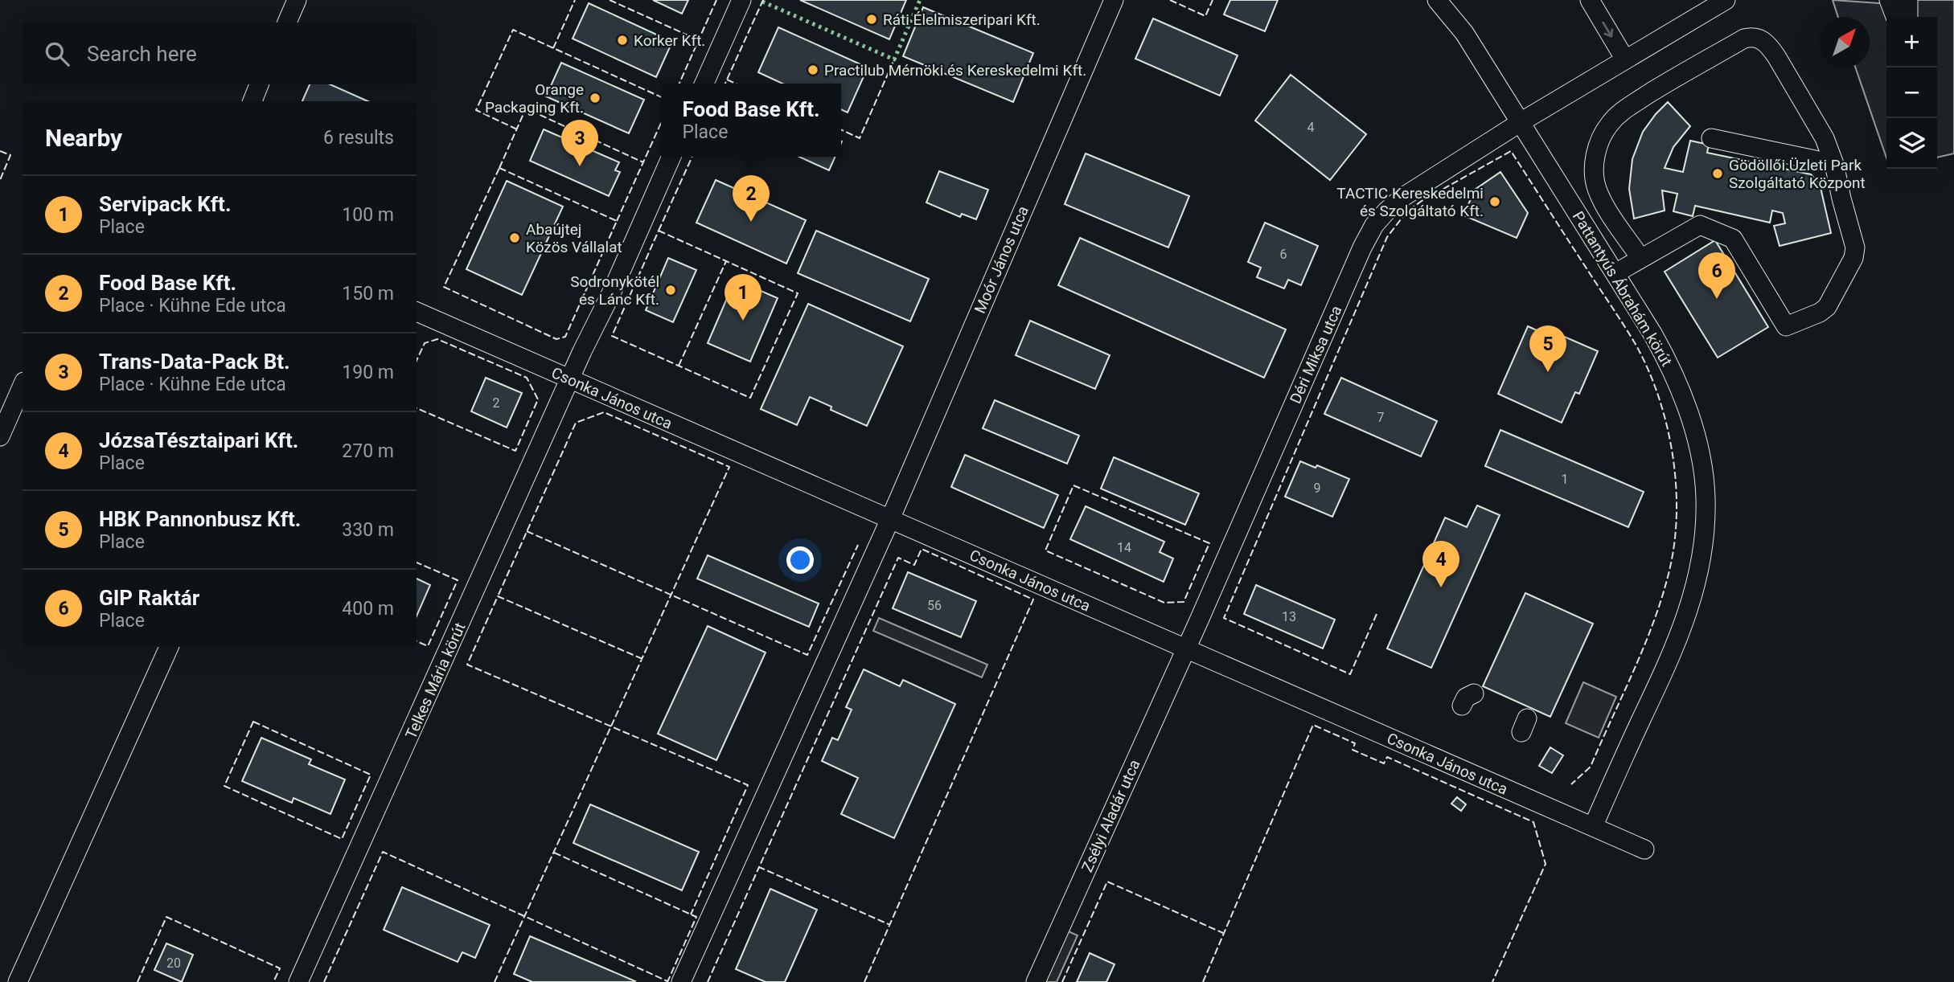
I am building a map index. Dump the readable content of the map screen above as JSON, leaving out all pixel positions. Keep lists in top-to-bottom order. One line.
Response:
{"streets":{"street":["Moór János utca","Pattantyús Ábrahám körút","Déri Miksa utca","Csonka János utca","Telkes Mária körút","Zsélyi Aladár utca"]},"crossings":[["Moór János utca","Csonka János utca"],["Pattantyús Ábrahám körút","Déri Miksa utca"],["Pattantyús Ábrahám körút","Csonka János utca"],["Déri Miksa utca","Csonka János utca"],["Déri Miksa utca","Zsélyi Aladár utca"],["Csonka János utca","Telkes Mária körút"],["Csonka János utca","Zsélyi Aladár utca"]],"places":["Ráti Élelmiszeripari Kft.","Korker Kft.","Practilub Mérnöki és Kereskedelmi Kft.","Orange Packaging Kft.","Gödöllői Üzleti Park Szolgáltató Központ","TACTIC Kereskedelmi és Szolgáltató Kft.","Abaújtej Közös Vállalat","Sodronykötél és Lánc Kft."],"house_numbers":["4","6","2","7","1","9","14","56","13","20"],"north":"top right","page":{"map_buttons":["+","−"],"search":"Search here","popup":["Food Base Kft.","Place"],"heading":["Nearby","6 results"],"pins":["3","2","6","1","5","4"],"list":[{"mark":"1","name":"Servipack Kft.","note":"Place","value":"100 m"},{"mark":"2","name":"Food Base Kft.","note":"Place · Kühne Ede utca","value":"150 m"},{"mark":"3","name":"Trans-Data-Pack Bt.","note":"Place · Kühne Ede utca","value":"190 m"},{"mark":"4","name":"JózsaTésztaipari Kft.","note":"Place","value":"270 m"},{"mark":"5","name":"HBK Pannonbusz Kft.","note":"Place","value":"330 m"},{"mark":"6","name":"GIP Raktár","note":"Place","value":"400 m"}]}}
